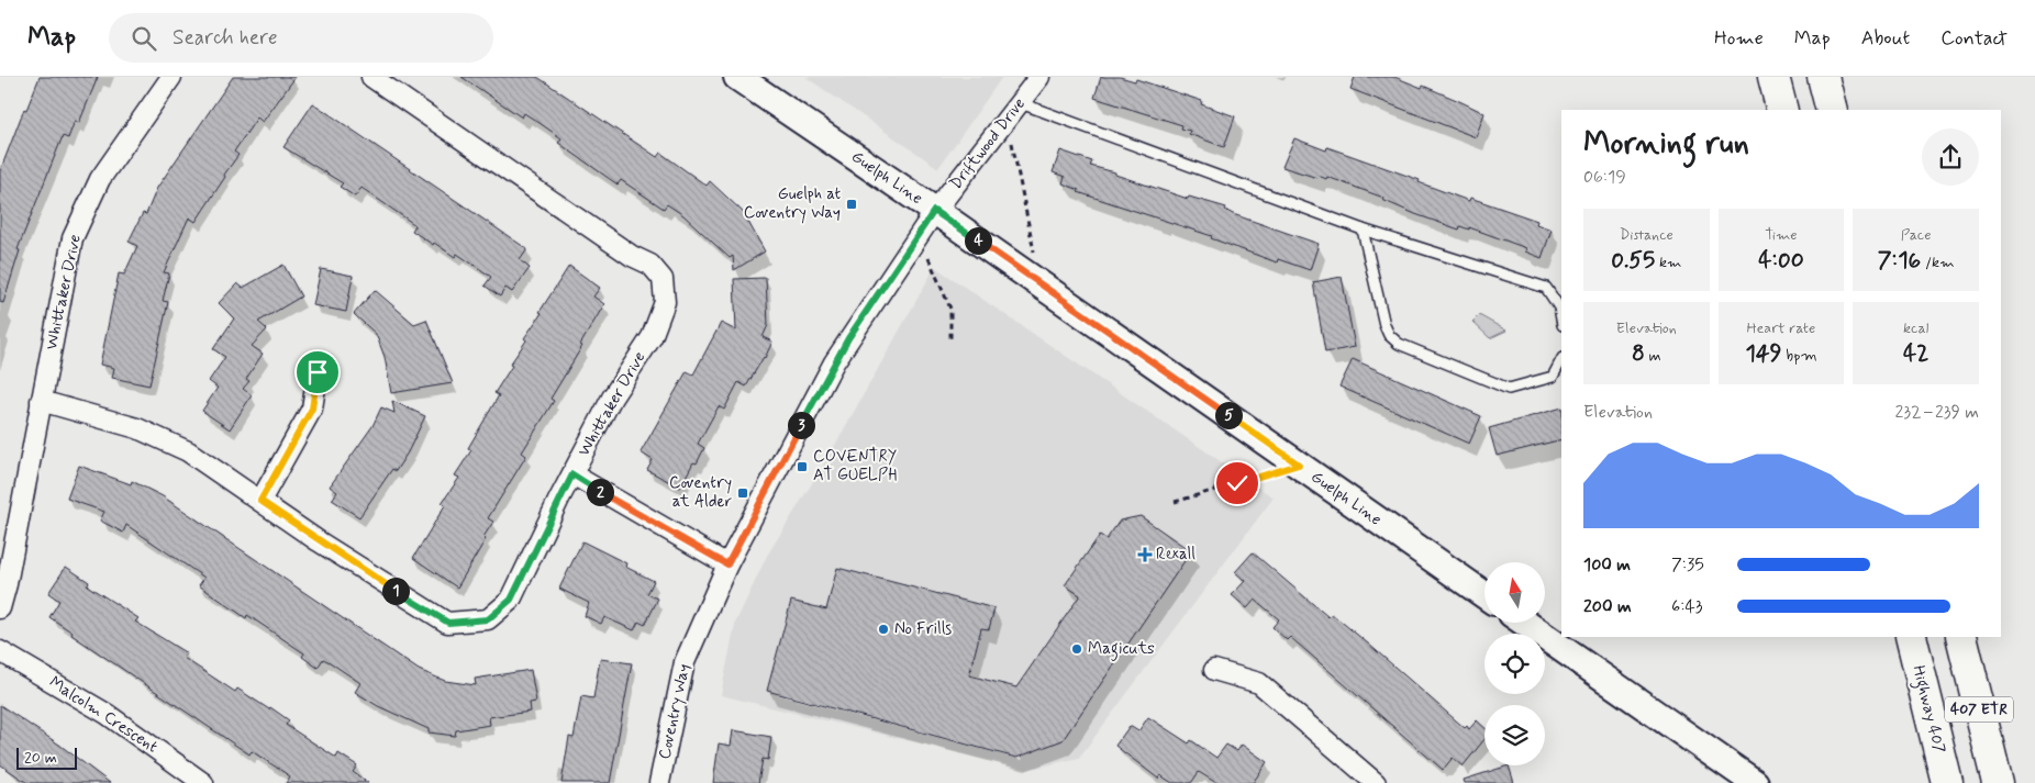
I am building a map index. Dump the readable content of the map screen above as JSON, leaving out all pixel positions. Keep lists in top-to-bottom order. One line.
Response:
{"streets":{"highway":["Highway 407","407 ETR"],"main road":["Guelph Line"],"street":["Driftwood Drive","Whittaker Drive","Coventry Way","Malcolm Crescent"]},"crossings":[["Driftwood Drive","Guelph Line"],["Driftwood Drive","Coventry Way"],["Guelph Line","Coventry Way"]],"places":{"transit":["Guelph at Coventry Way","COVENTRY AT GUELPH","Coventry at Alder"],"health":["Rexall"],"other":["No Frills","Magicuts"]},"scale_bar":"20 m","north":"top","page":{"header":"Map","search":"Search here","nav":["Home","Map","About","Contact"],"heading":["Morning run","06:19"],"stats":[["Distance","0.55 km"],["Time","4:00"],["Pace","7:16 /km"],["Elevation","8 m"],["Heart rate","149 bpm"],["kcal","42"]],"pins":["4","5","3","2","1"],"chart":["Elevation","232–239 m"],"list":[{"name":"100 m","note":"7:35"},{"name":"200 m","note":"6:43"}],"scale":"20 m"}}
